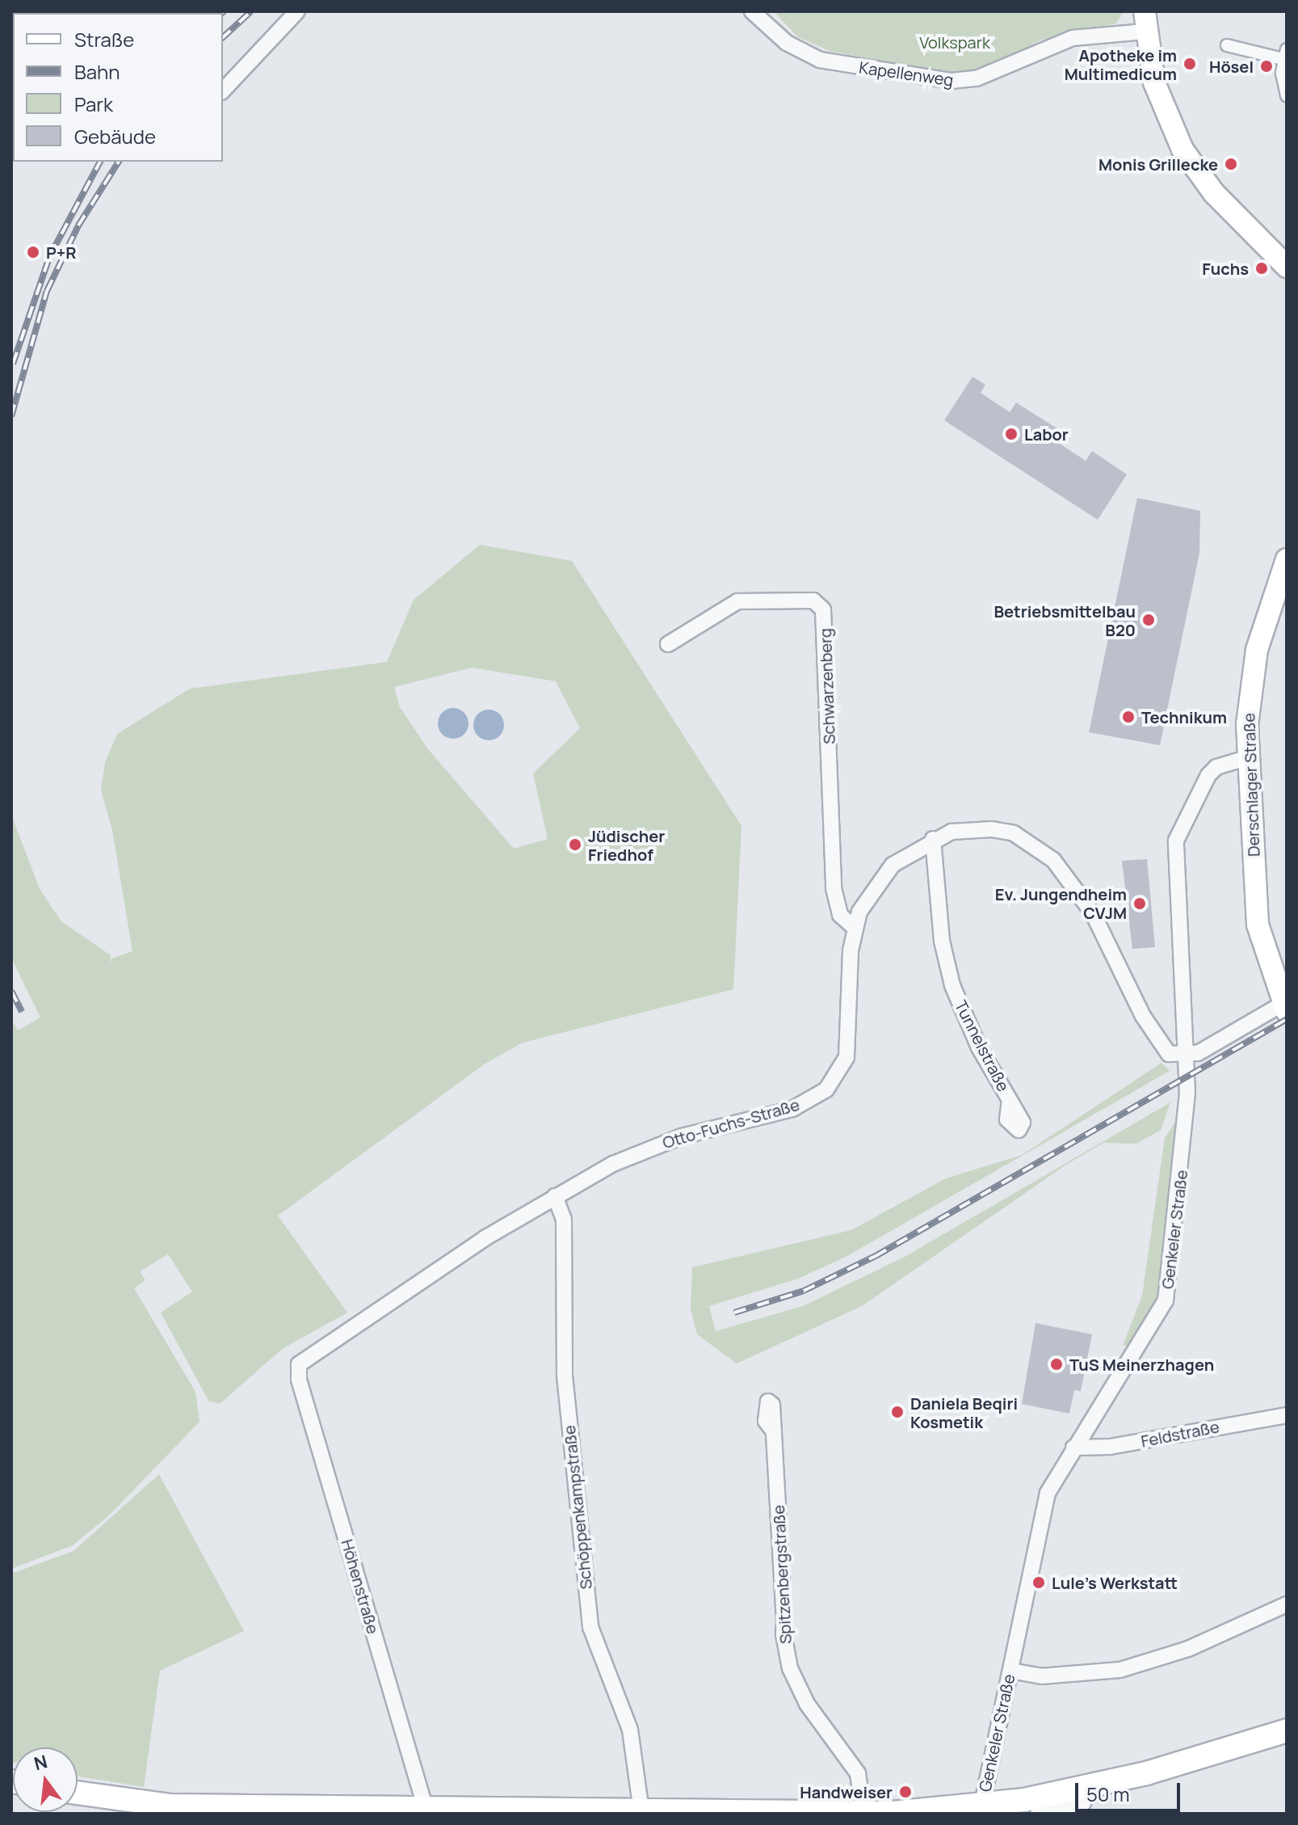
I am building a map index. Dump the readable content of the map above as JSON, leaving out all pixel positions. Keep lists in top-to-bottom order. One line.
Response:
{"streets":{"main road":["Derschlager Straße"],"street":["Kapellenweg","Schwarzenberg","Tunnelstraße","Otto-Fuchs-Straße","Genkeler Straße","Feldstraße","Schöppenkampstraße","Spitzenbergstraße","Höhenstraße"]},"crossings":[["Schwarzenberg","Otto-Fuchs-Straße"],["Derschlager Straße","Genkeler Straße"],["Tunnelstraße","Otto-Fuchs-Straße"],["Otto-Fuchs-Straße","Genkeler Straße"],["Otto-Fuchs-Straße","Schöppenkampstraße"],["Otto-Fuchs-Straße","Höhenstraße"],["Genkeler Straße","Feldstraße"]],"parks":["Volkspark"],"places":["Apotheke im Multimedicum","Hösel","Monis Grillecke","P+R","Fuchs","Labor","Betriebsmittelbau B20","Technikum","Jüdischer Friedhof","Ev. Jungendheim CVJM","TuS Meinerzhagen","Daniela Beqiri Kosmetik","Lule's Werkstatt","Handweiser"],"legend":["Straße","Bahn","Park","Gebäude"],"scale_bar":"50 m","north":"top"}
